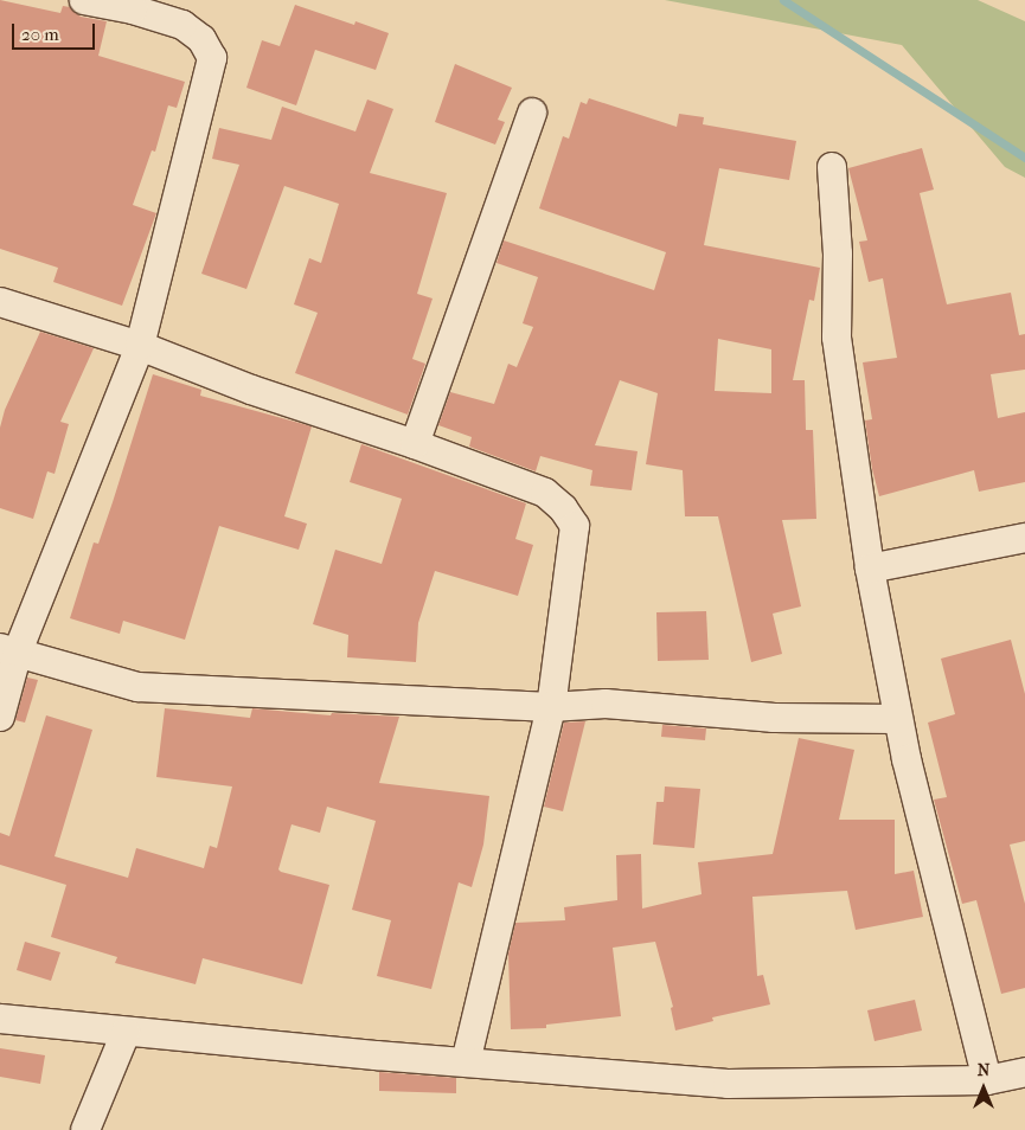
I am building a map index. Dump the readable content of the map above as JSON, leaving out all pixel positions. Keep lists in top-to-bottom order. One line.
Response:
{"scale_bar":"20 m","north":"top"}
